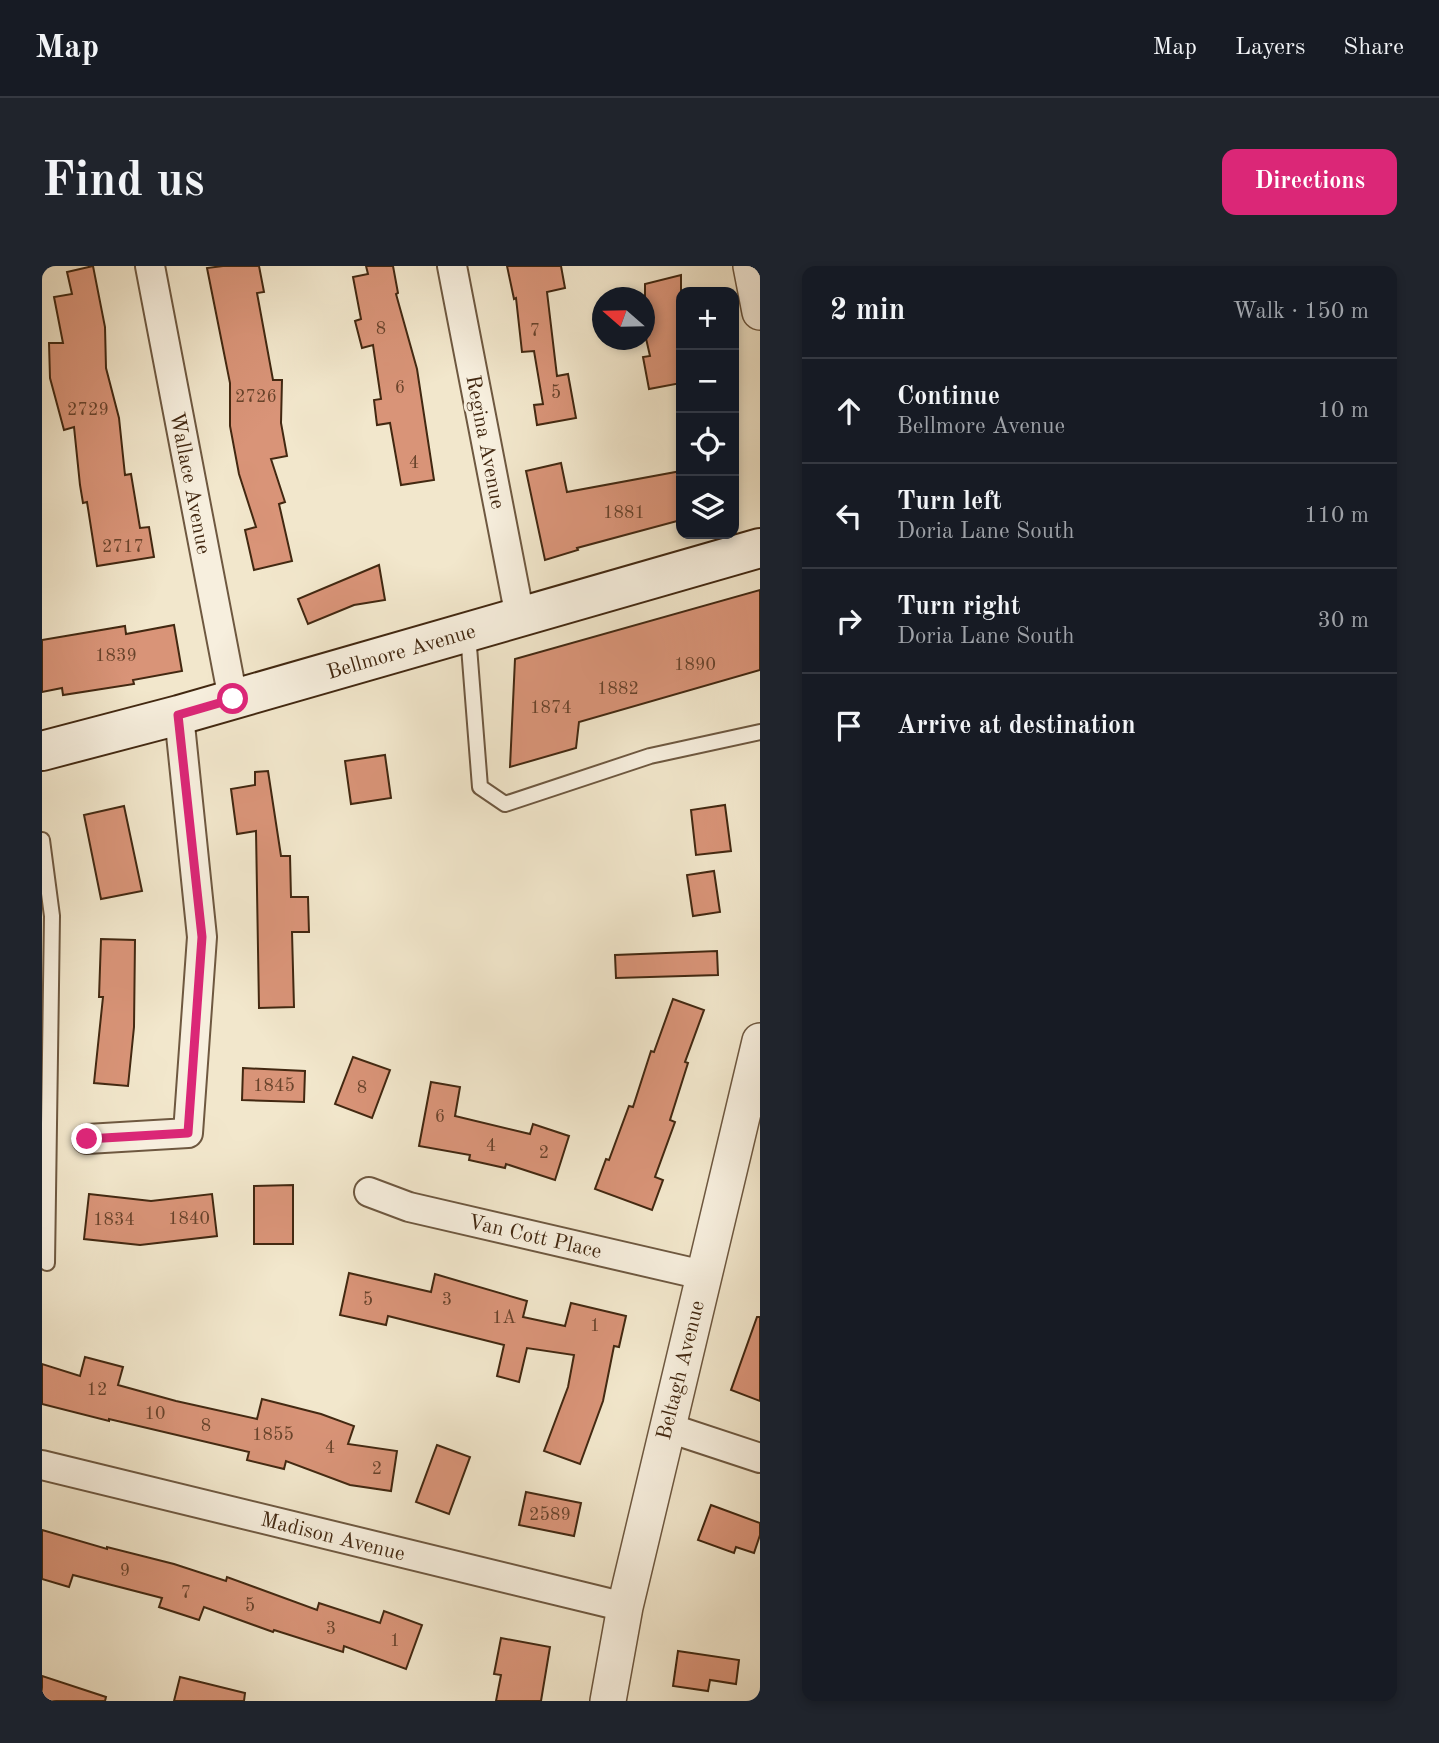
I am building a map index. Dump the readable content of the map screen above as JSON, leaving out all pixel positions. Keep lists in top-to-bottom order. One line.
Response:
{"streets":{"main road":["Bellmore Avenue"],"street":["Regina Avenue","Wallace Avenue","Van Cott Place","Beltagh Avenue","Madison Avenue"]},"crossings":[["Regina Avenue","Bellmore Avenue"],["Wallace Avenue","Bellmore Avenue"],["Van Cott Place","Beltagh Avenue"],["Beltagh Avenue","Madison Avenue"]],"house_numbers":["8","7","6","5","2726","2729","4","1881","2717","1839","1890","1882","1874","1845","8","6","4","2","1840","1834","5","3","1A","1","12","10","8","1855","4","2","2589","9","7","5","3","1"],"north":"left","page":{"header":"Map","nav":["Map","Layers","Share"],"buttons":"Directions","title":"Find us","heading":["2 min","Walk · 150 m"],"map_buttons":["+","−"],"list":[["Continue","Bellmore Avenue","10 m"],["Turn left","Doria Lane South","110 m"],["Turn right","Doria Lane South","30 m"],"Arrive at destination"]}}
